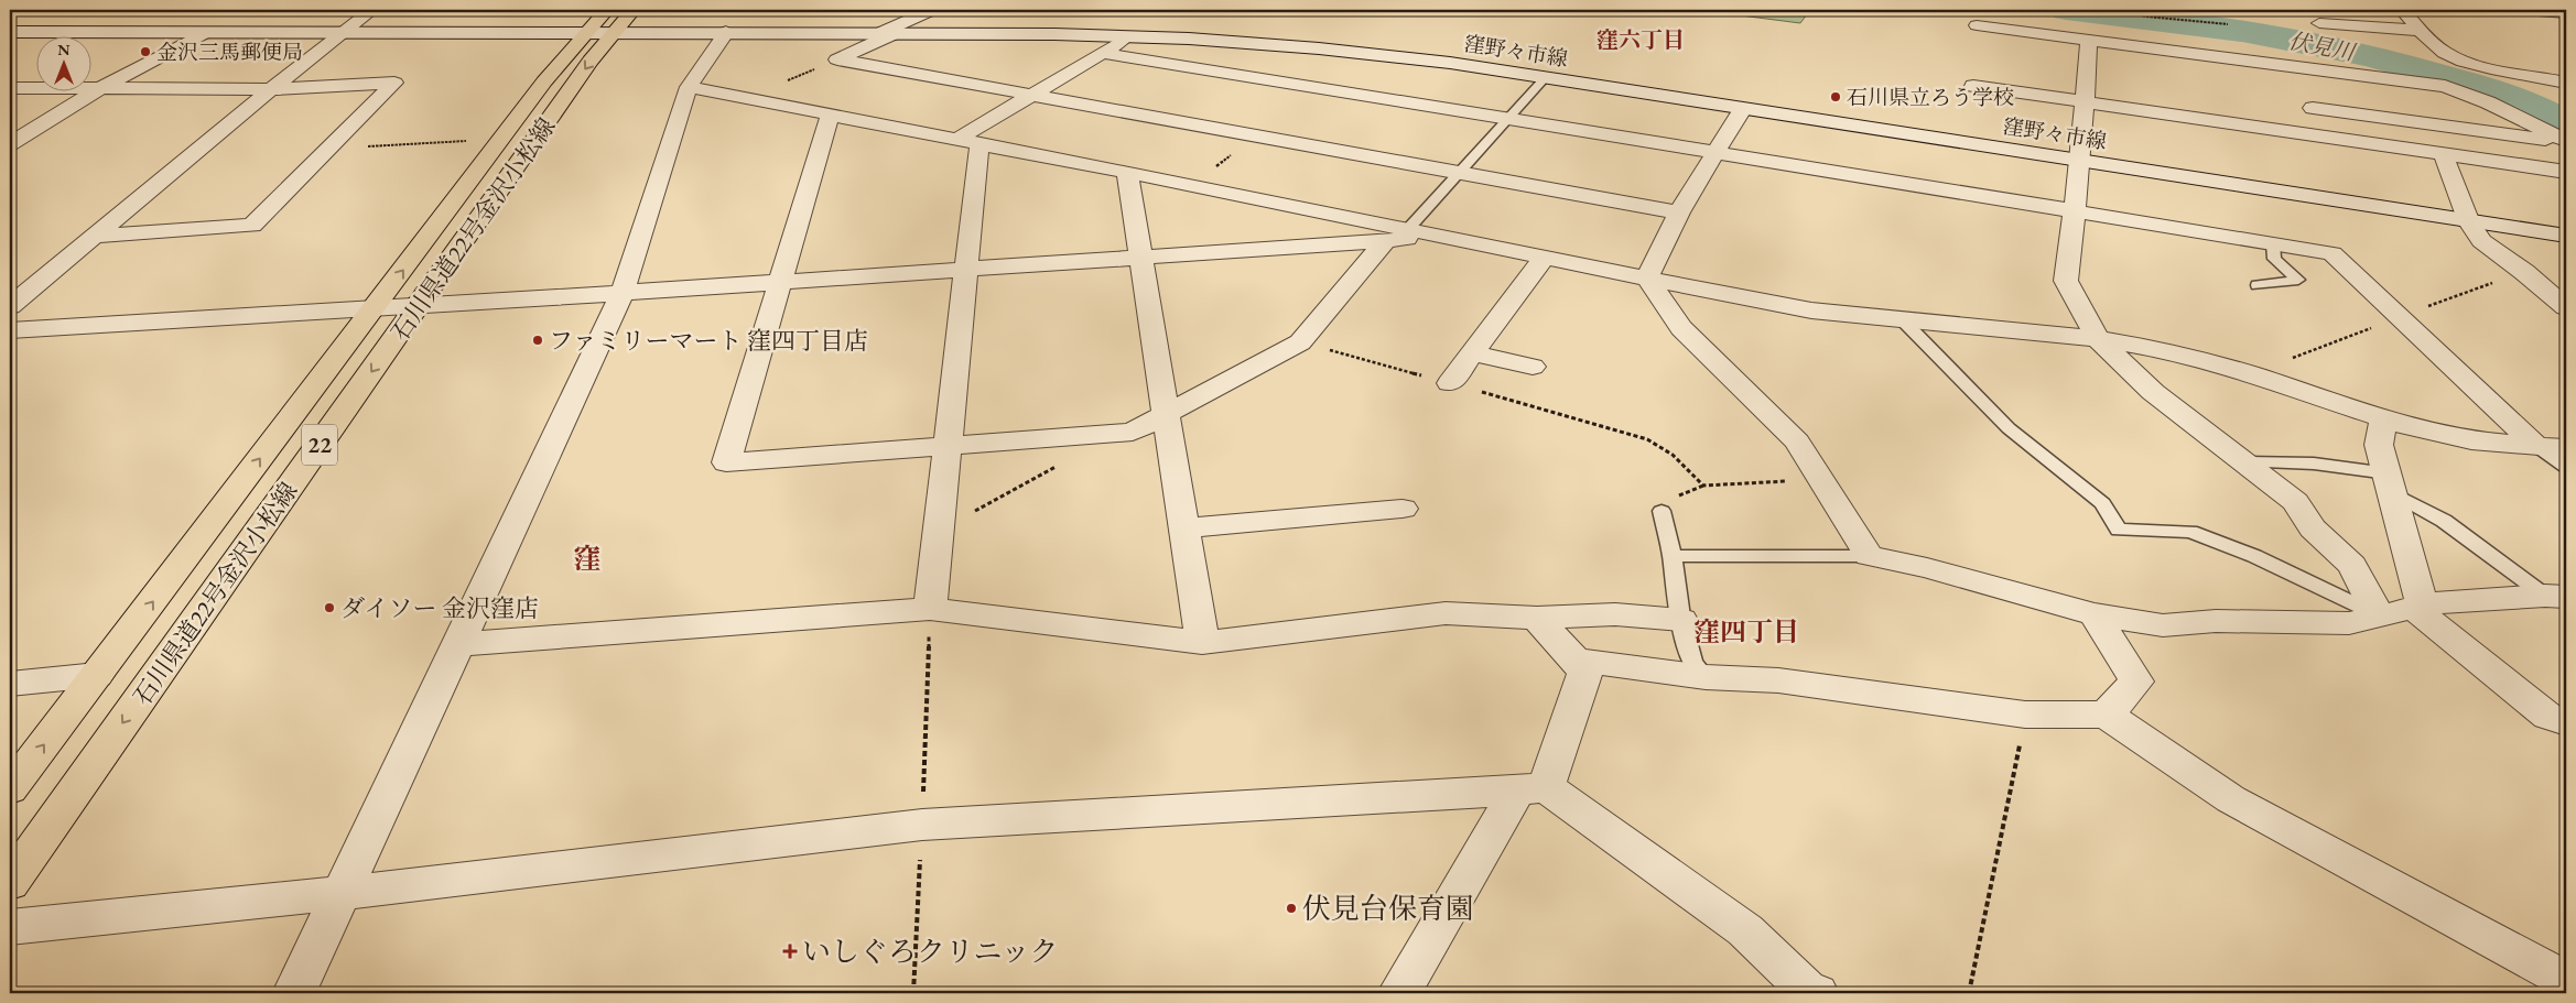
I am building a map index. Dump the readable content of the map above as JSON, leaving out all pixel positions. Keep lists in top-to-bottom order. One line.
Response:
{"streets":{"main road":["石川県道22号金沢小松線","22"],"street":["窪野々市線"]},"crossings":[["窪野々市線","石川県道22号金沢小松線"]],"districts":["窪六丁目","窪","窪四丁目"],"water":["伏見川"],"places":{"other":["金沢三馬郵便局","石川県立ろう学校","ファミリーマート 窪四丁目店","ダイソー 金沢窪店","伏見台保育園"],"health":["いしぐろクリニック"]},"north":"top"}
